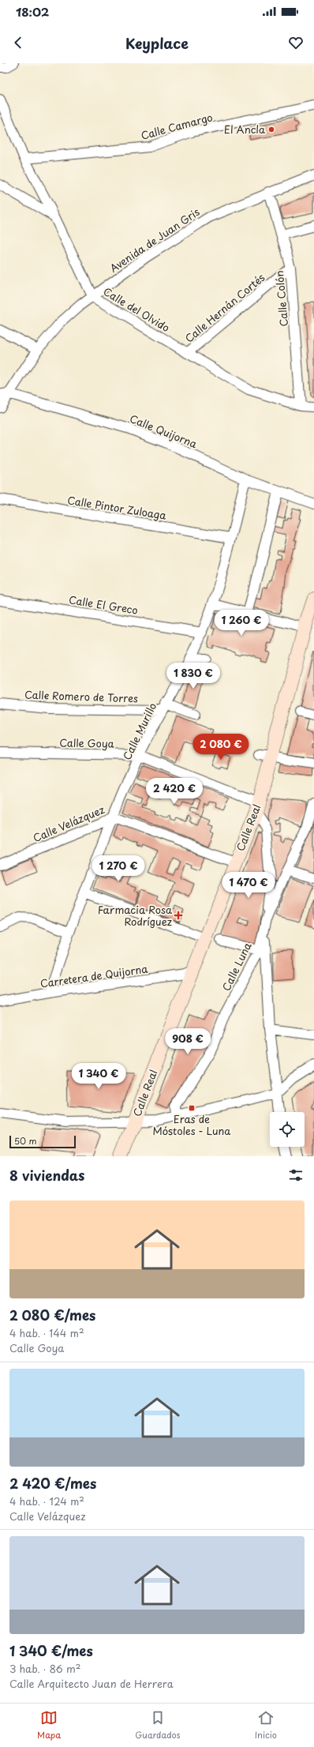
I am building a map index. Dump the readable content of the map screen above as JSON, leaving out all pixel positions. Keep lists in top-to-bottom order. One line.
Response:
{"streets":{"street":["Calle Camargo","Avenida de Juan Gris","Calle Colón","Calle Hernán Cortés","Calle del Olvido","Calle Quijorna","Calle Pintor Zuloaga","Calle El Greco","Calle Romero de Torres","Calle Murillo","Calle Goya","Calle Velázquez","Calle Real","Calle Luna","Carretera de Quijorna"]},"crossings":[["Calle Camargo","Calle del Olvido"],["Avenida de Juan Gris","Calle Colón"],["Avenida de Juan Gris","Calle del Olvido"],["Avenida de Juan Gris","Calle Quijorna"],["Calle Colón","Calle Hernán Cortés"],["Calle Colón","Calle del Olvido"],["Calle Hernán Cortés","Calle del Olvido"],["Calle Quijorna","Calle Murillo"],["Calle Pintor Zuloaga","Calle Murillo"],["Calle El Greco","Calle Murillo"],["Calle Romero de Torres","Calle Murillo"],["Calle Murillo","Calle Goya"],["Calle Murillo","Calle Velázquez"],["Calle Murillo","Carretera de Quijorna"],["Calle Goya","Calle Real"],["Calle Velázquez","Calle Real"],["Calle Real","Carretera de Quijorna"]],"places":{"other":["El Ancla"],"health":["Farmacia Rosa Rodríguez"],"transit":["Eras de Móstoles - Luna"]},"scale_bar":"50 m","page":{"status":"18:02","header":"Keyplace","price":["1 260 €","1 830 €","2 080 €","2 420 €","1 270 €","1 470 €","908 €","1 340 €"],"scale":"50 m","heading":"8 viviendas","list":[{"name":"2 080 €/mes","note":"4 hab. · 144 m² · Calle Goya"},{"name":"2 420 €/mes","note":"4 hab. · 124 m² · Calle Velázquez"},{"name":"1 340 €/mes","note":"3 hab. · 86 m² · Calle Arquitecto Juan de Herrera"}],"tabs":["Mapa","Guardados","Inicio"]}}
